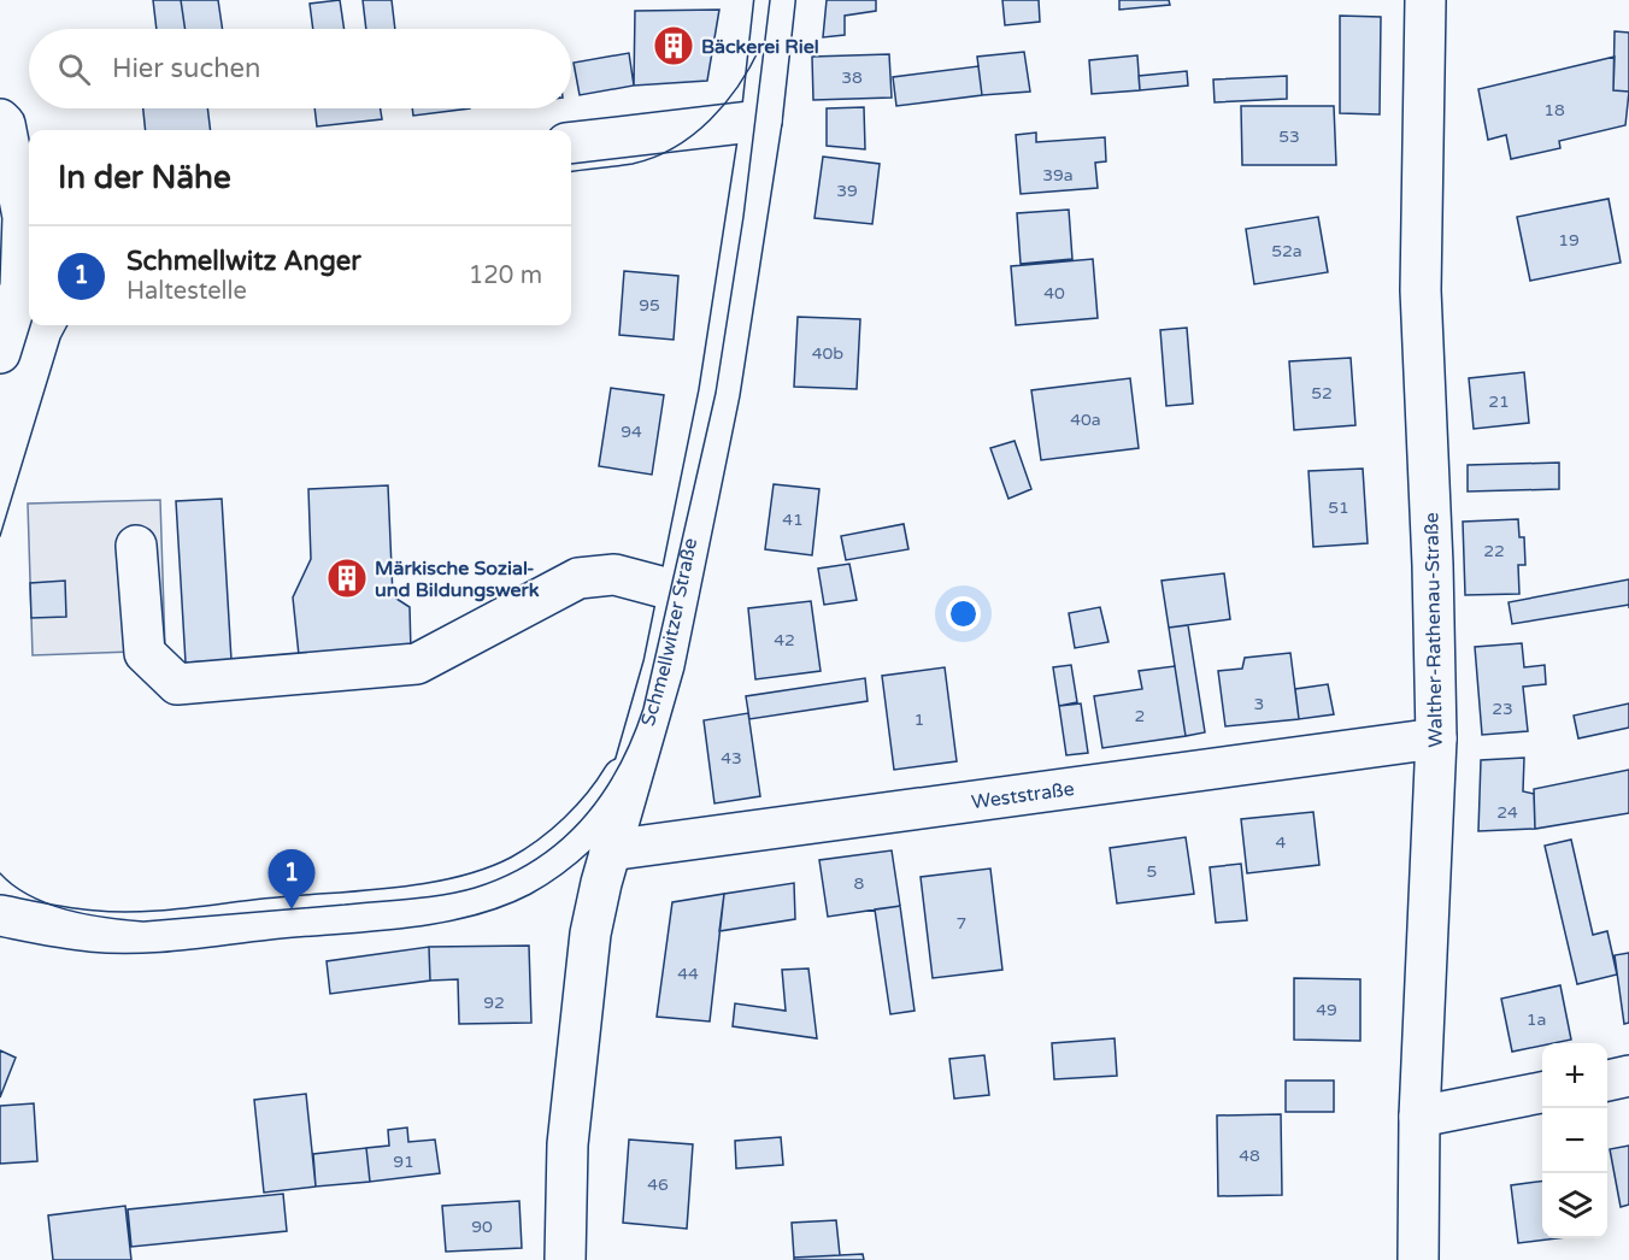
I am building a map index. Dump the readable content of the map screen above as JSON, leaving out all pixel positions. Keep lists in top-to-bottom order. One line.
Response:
{"streets":{"street":["Walther-Rathenau-Straße","Schmellwitzer Straße","Weststraße"]},"crossings":[["Walther-Rathenau-Straße","Weststraße"],["Schmellwitzer Straße","Weststraße"]],"places":{"building":["Bäckerei Riel","Märkische Sozial- und Bildungswerk"]},"house_numbers":["38","18","53","39a","39","19","52a","40","95","40b","52","21","40a","94","51","41","22","42","3","23","2","1","43","24","4","5","8","7","44","92","49","1a","48","91","46","90"],"page":{"search":"Hier suchen","heading":"In der Nähe","list":[{"mark":"1","name":"Schmellwitz Anger","note":"Haltestelle","value":"120 m"}],"pins":"1","map_buttons":["+","−"]}}
